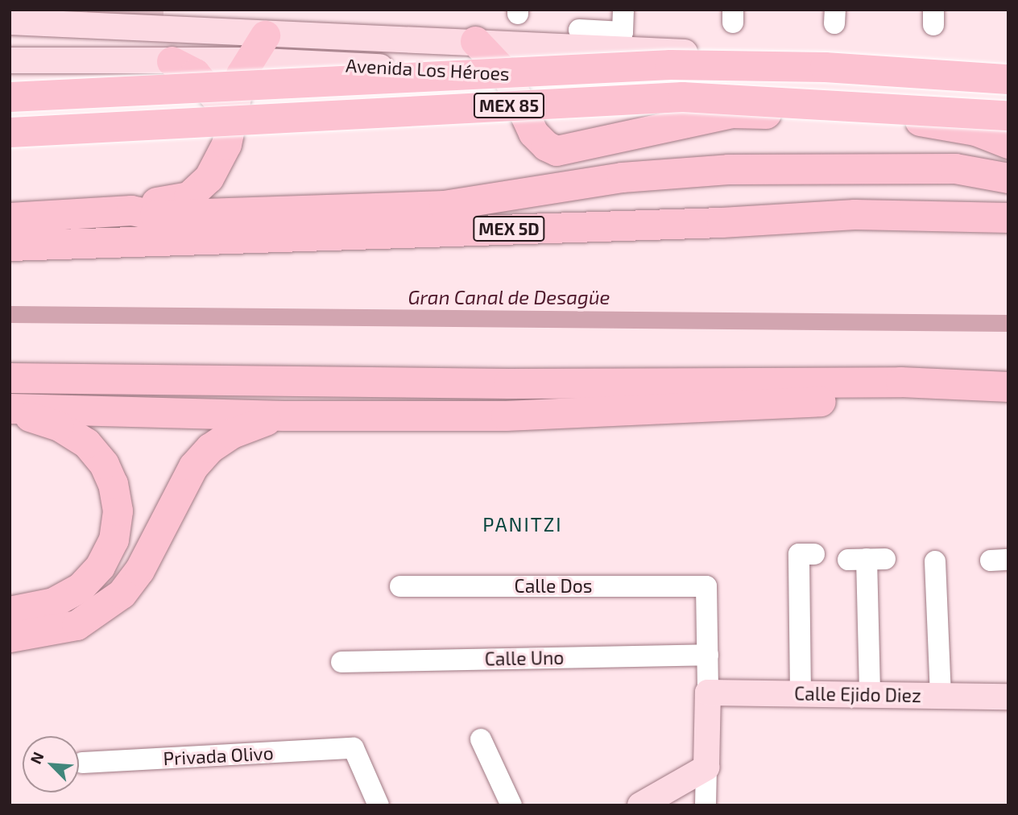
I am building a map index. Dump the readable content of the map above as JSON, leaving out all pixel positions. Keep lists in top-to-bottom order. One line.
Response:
{"streets":{"highway":["MEX 85","MEX 5D"],"main road":["Avenida Los Héroes","Calle Ejido Diez"],"street":["Calle Dos","Calle Uno","Privada Olivo"]},"crossings":[["Calle Dos","Calle Uno"]],"districts":["PANITZI"],"water":["Gran Canal de Desagüe"],"north":"top left"}
